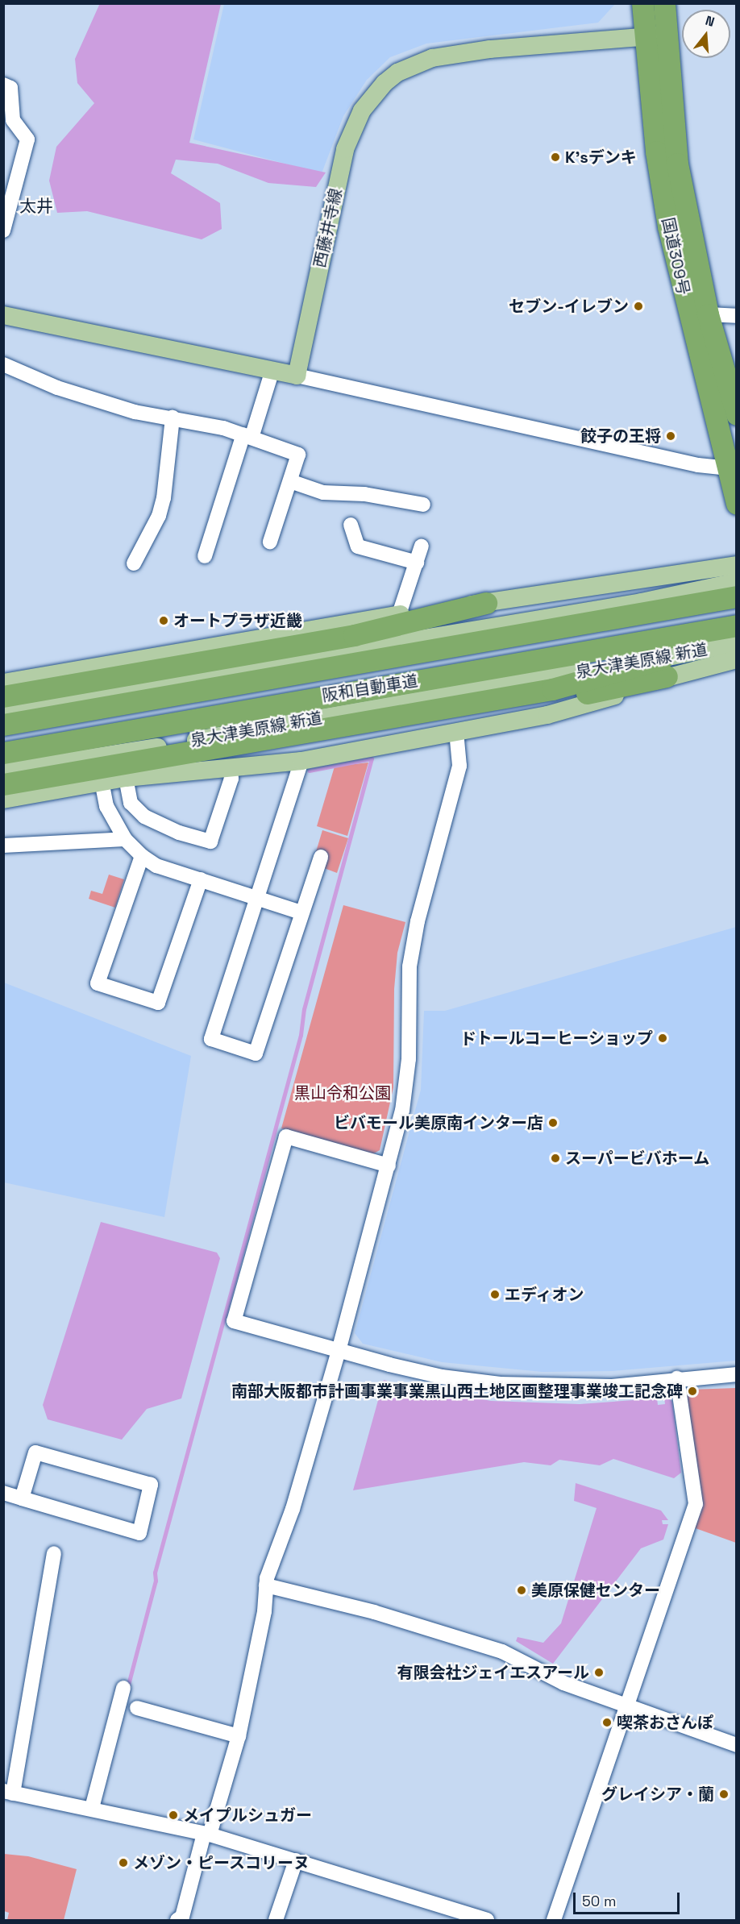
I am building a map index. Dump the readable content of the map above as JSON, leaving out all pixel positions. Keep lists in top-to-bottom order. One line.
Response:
{"streets":{"highway":["国道309号","阪和自動車道"],"main road":["西藤井寺線","泉大津美原線 新道"]},"crossings":[["西藤井寺線","国道309号"]],"districts":["太井"],"parks":["黒山令和公園"],"places":["K'sデンキ","セブン-イレブン","餃子の王将","オートプラザ近畿","ドトールコーヒーショップ","ビバモール美原南インター店","スーパービバホーム","エディオン","南部大阪都市計画事業事業黒山西土地区画整理事業竣工記念碑","美原保健センター","有限会社ジェイエスアール","喫茶おさんぽ","グレイシア・蘭","メイプルシュガー","メゾン・ピースコリーヌ"],"scale_bar":"50 m","north":"top"}
